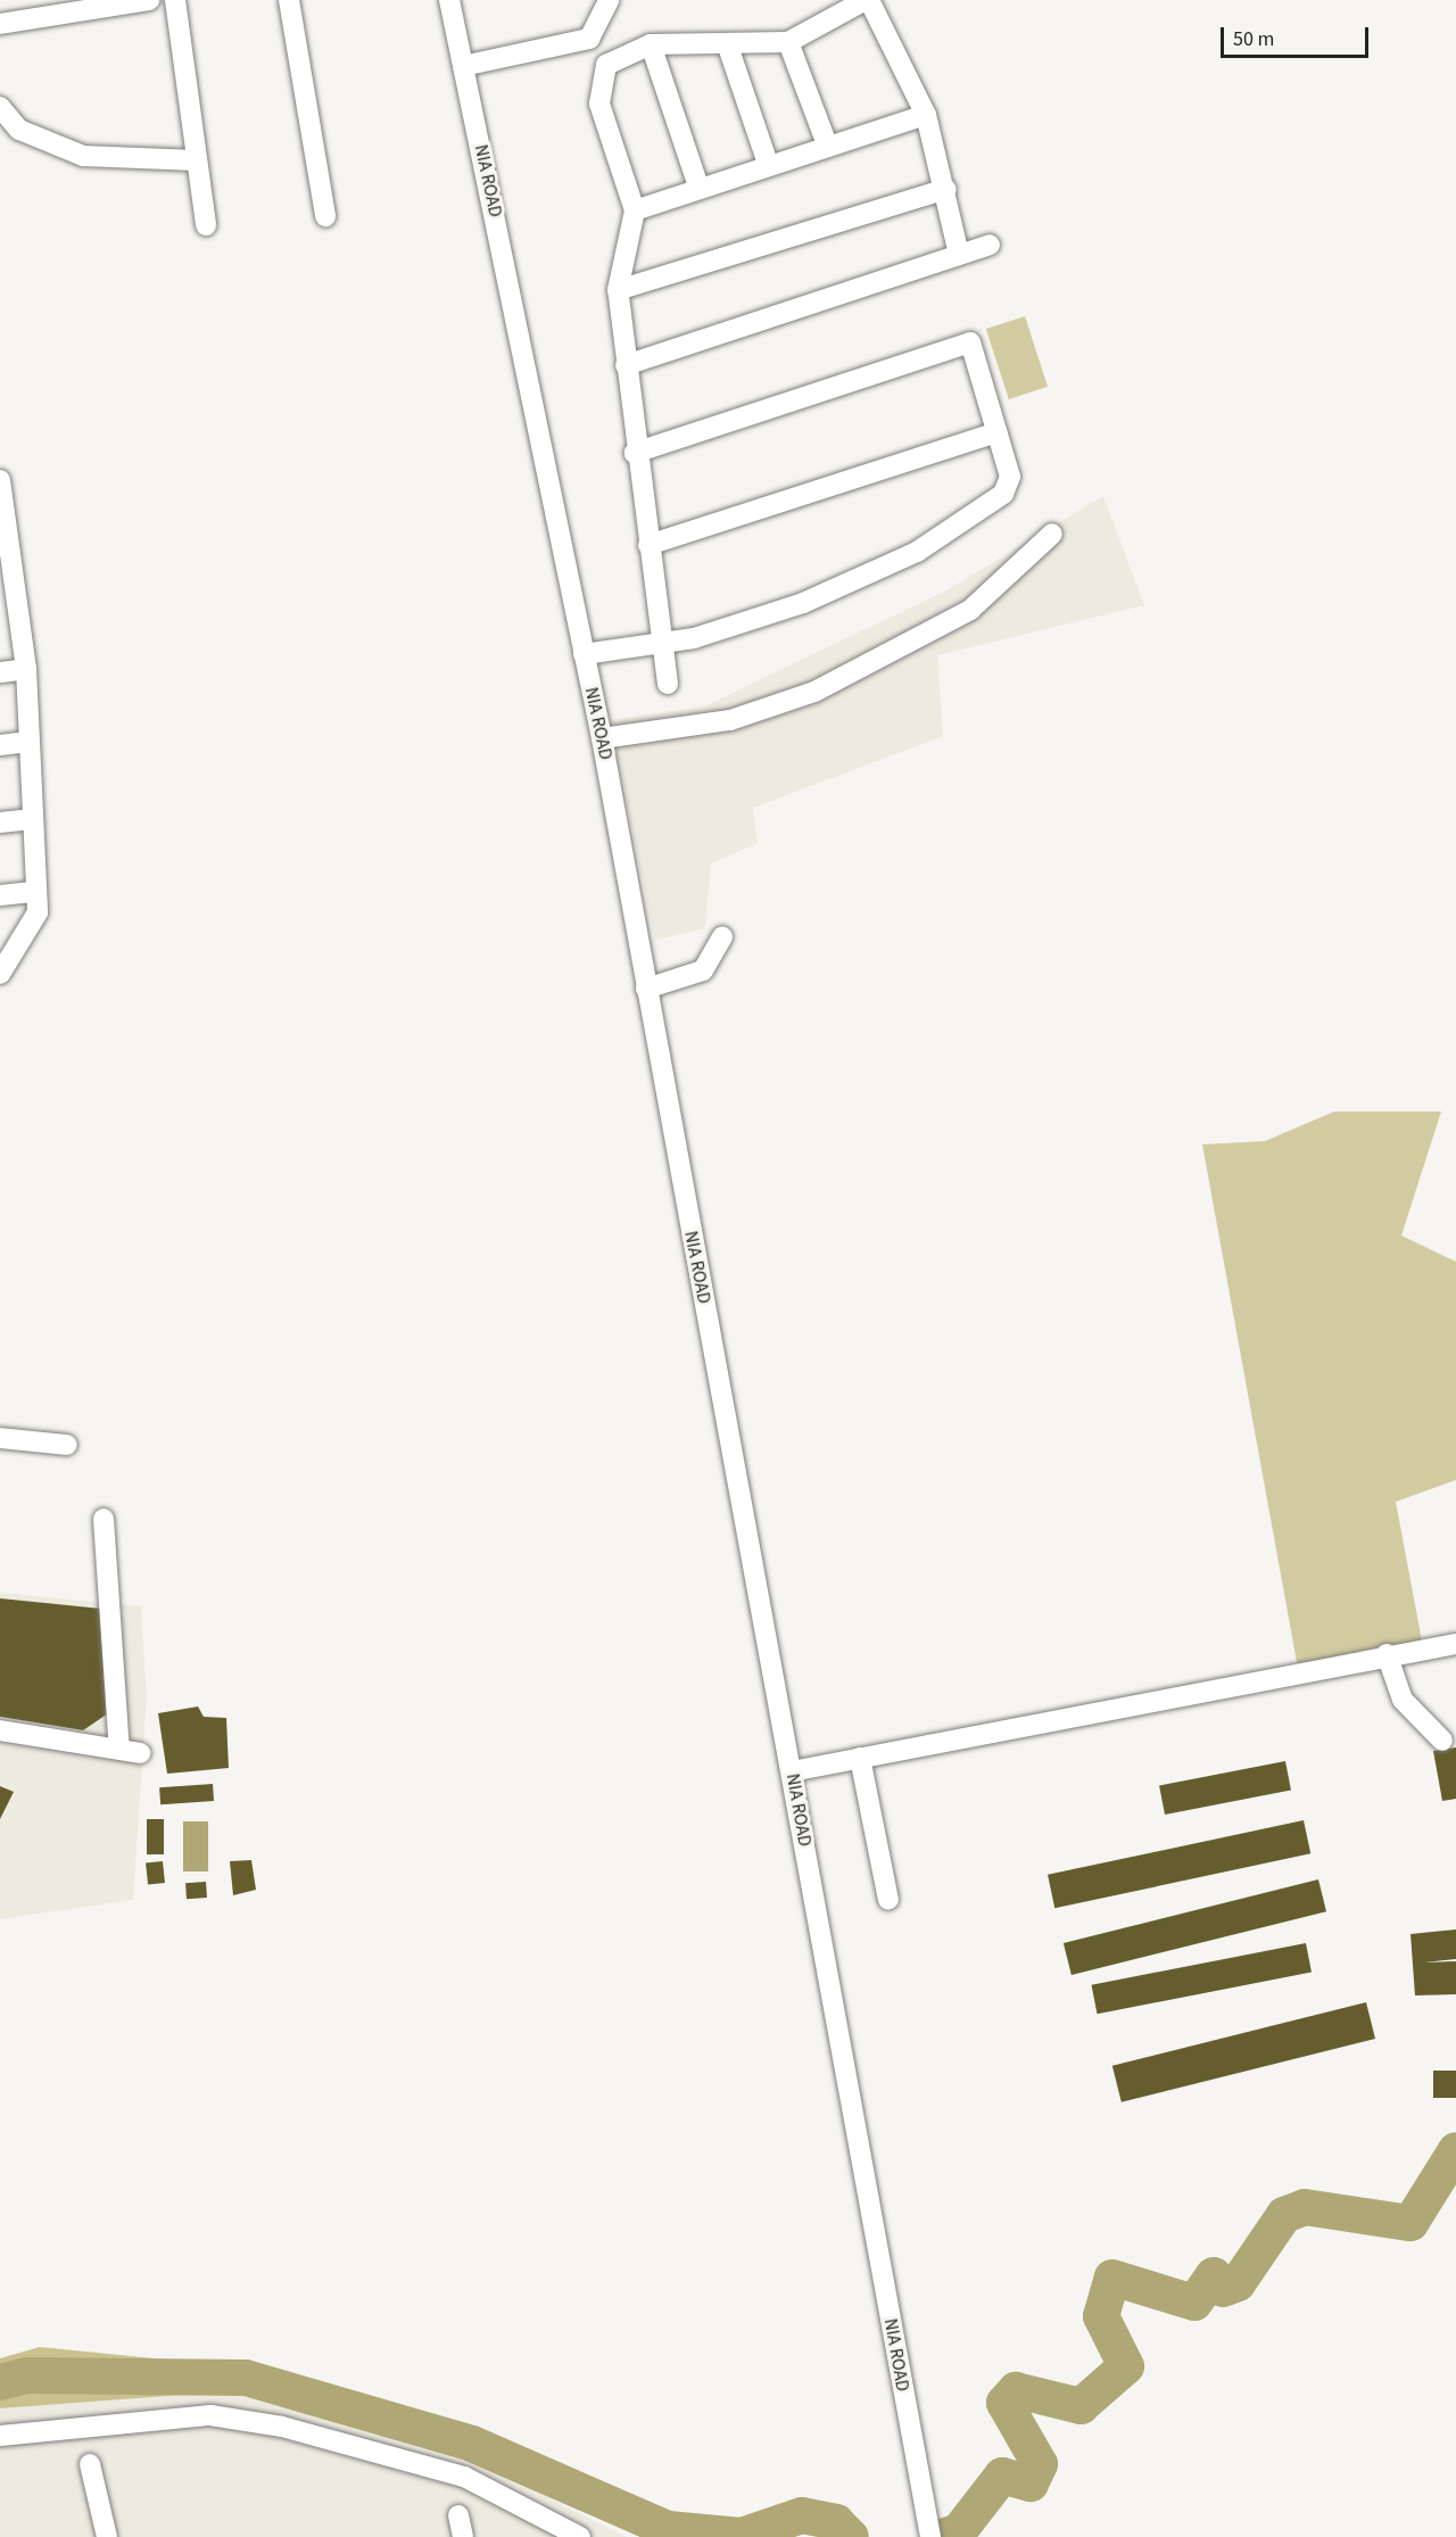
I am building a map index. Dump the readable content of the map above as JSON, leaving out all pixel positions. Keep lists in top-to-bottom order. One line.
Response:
{"streets":{"street":["NIA ROAD"]},"scale_bar":"50 m"}
